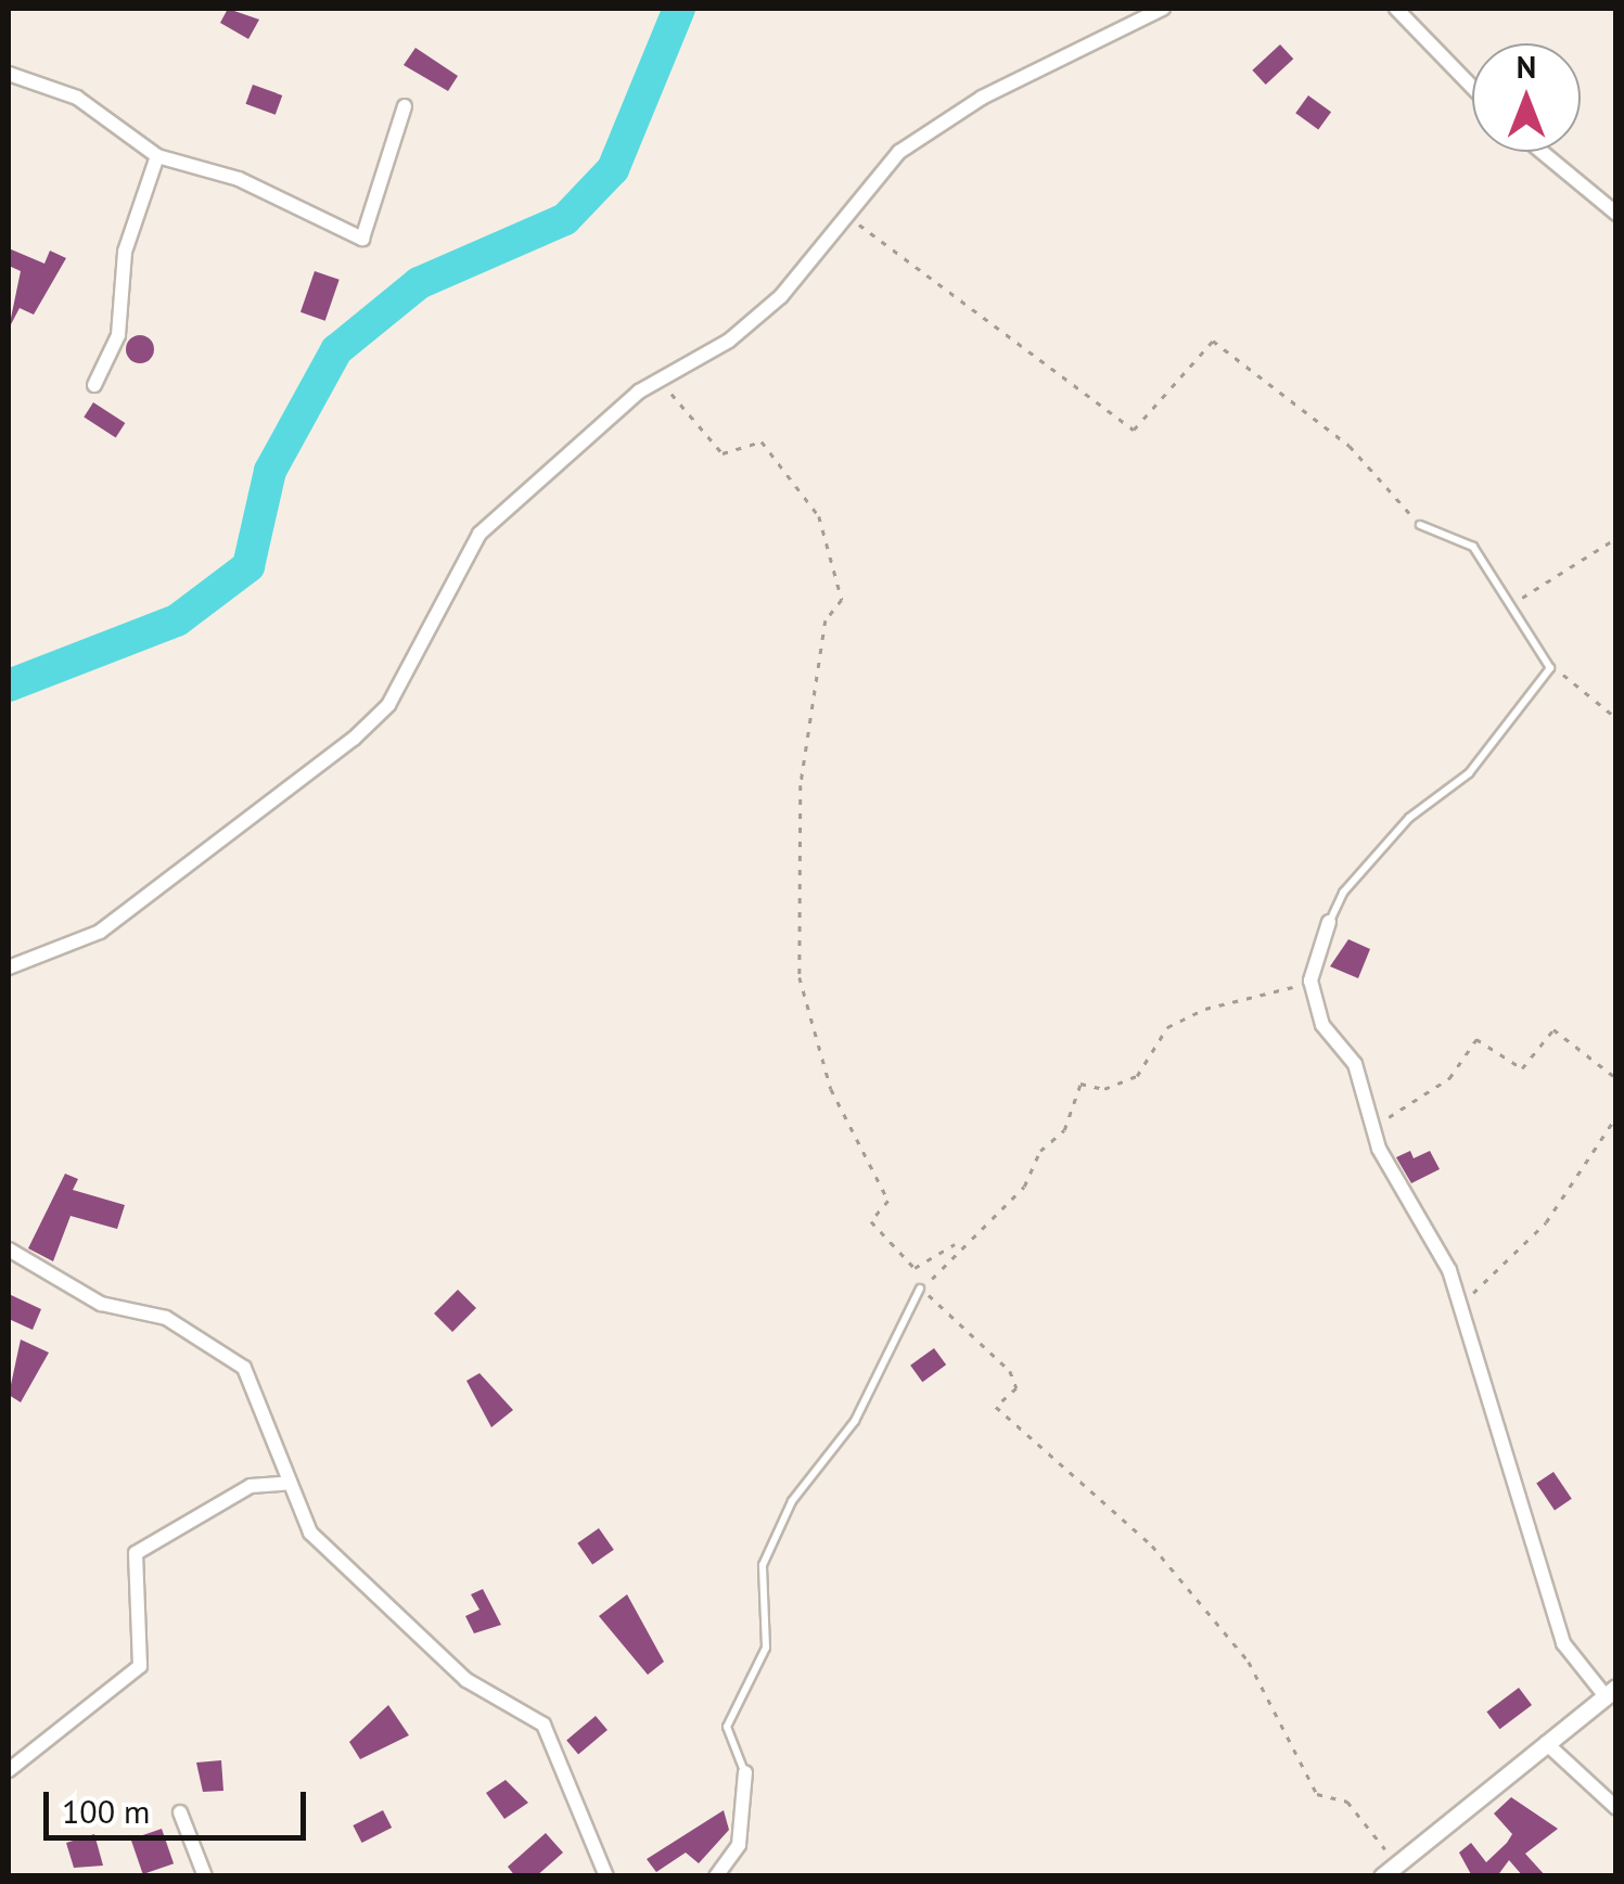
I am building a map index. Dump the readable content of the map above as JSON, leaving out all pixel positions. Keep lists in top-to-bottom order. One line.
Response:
{"scale_bar":"100 m","north":"top"}
